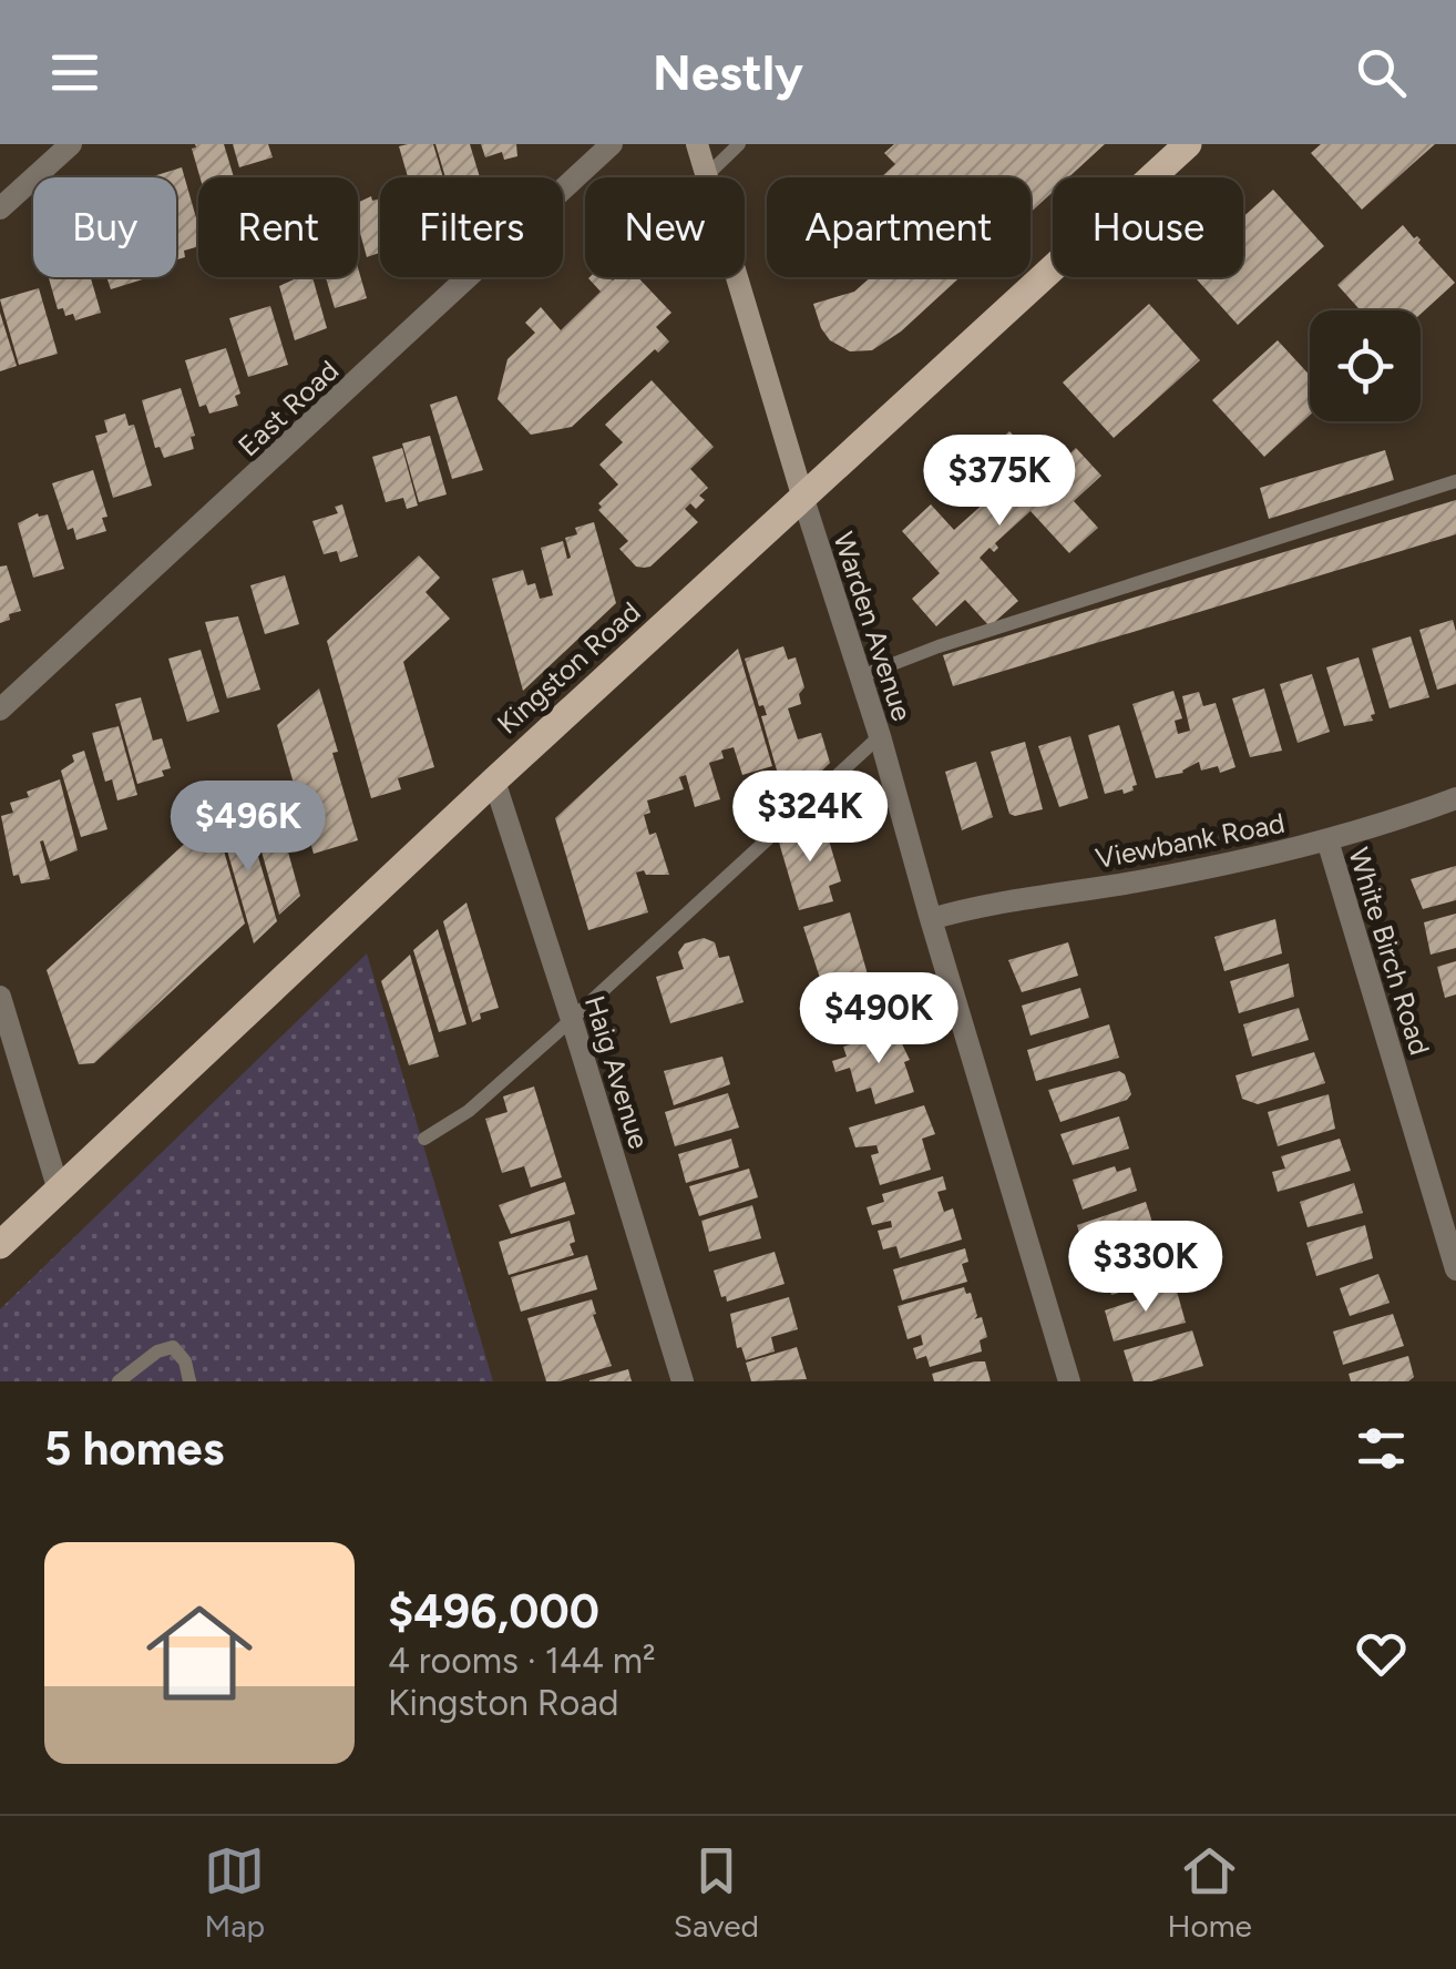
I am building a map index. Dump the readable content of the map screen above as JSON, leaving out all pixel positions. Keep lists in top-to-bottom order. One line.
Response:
{"streets":{"main road":["Warden Avenue","Kingston Road"],"street":["East Road","Viewbank Road","White Birch Road","Haig Avenue"]},"crossings":[["Warden Avenue","Kingston Road"],["Warden Avenue","Viewbank Road"],["Kingston Road","Haig Avenue"],["Viewbank Road","White Birch Road"]],"page":{"header":"Nestly","chip":["Buy","Rent","Filters","New","Apartment","House"],"price":["$375K","$324K","$496K","$490K","$330K"],"heading":"5 homes","list":[{"name":"$496,000","note":"4 rooms · 144 m² · Kingston Road"}],"tabs":["Map","Saved","Home"]}}
